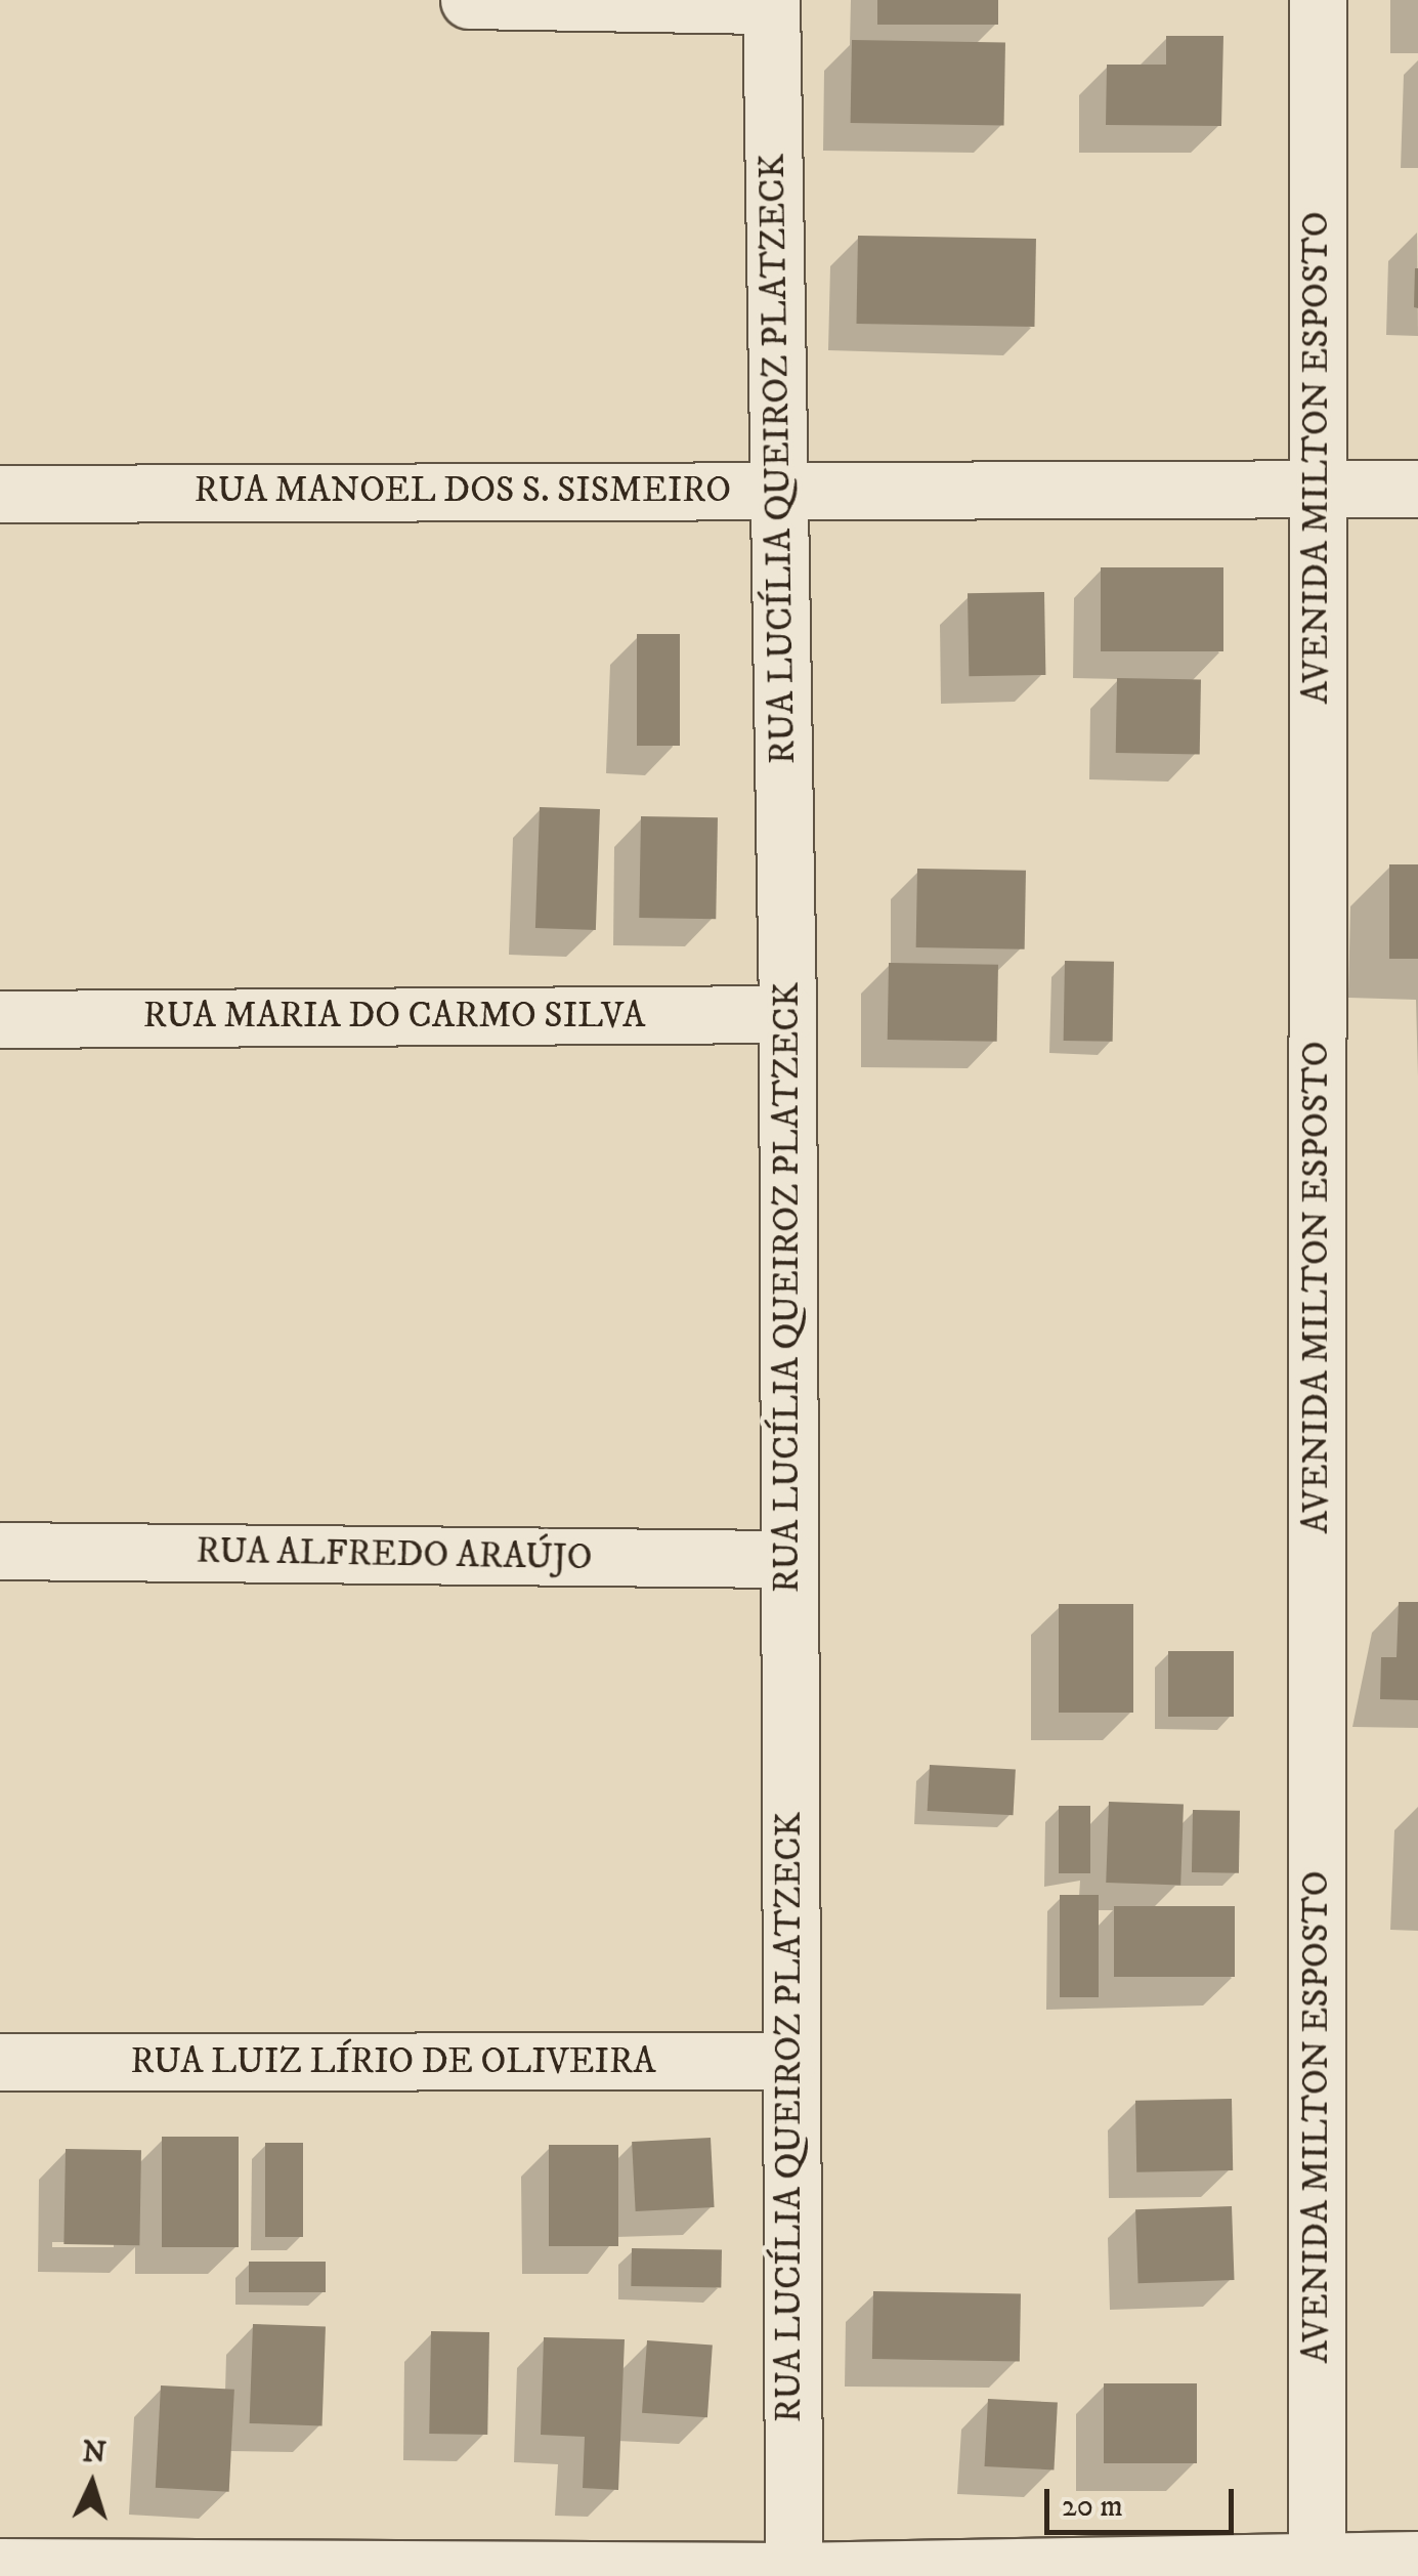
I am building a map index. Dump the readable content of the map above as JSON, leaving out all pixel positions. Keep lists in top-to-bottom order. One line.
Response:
{"streets":{"street":["AVENIDA MILTON ESPOSTO","RUA LUCÍLIA QUEIROZ PLATZECK","RUA MANOEL DOS S. SISMEIRO","RUA MARIA DO CARMO SILVA","RUA ALFREDO ARAÚJO","RUA LUIZ LÍRIO DE OLIVEIRA"]},"crossings":[["AVENIDA MILTON ESPOSTO","RUA MANOEL DOS S. SISMEIRO"],["RUA LUCÍLIA QUEIROZ PLATZECK","RUA MANOEL DOS S. SISMEIRO"],["RUA LUCÍLIA QUEIROZ PLATZECK","RUA MARIA DO CARMO SILVA"],["RUA LUCÍLIA QUEIROZ PLATZECK","RUA ALFREDO ARAÚJO"],["RUA LUCÍLIA QUEIROZ PLATZECK","RUA LUIZ LÍRIO DE OLIVEIRA"]],"scale_bar":"20 m","north":"top"}
